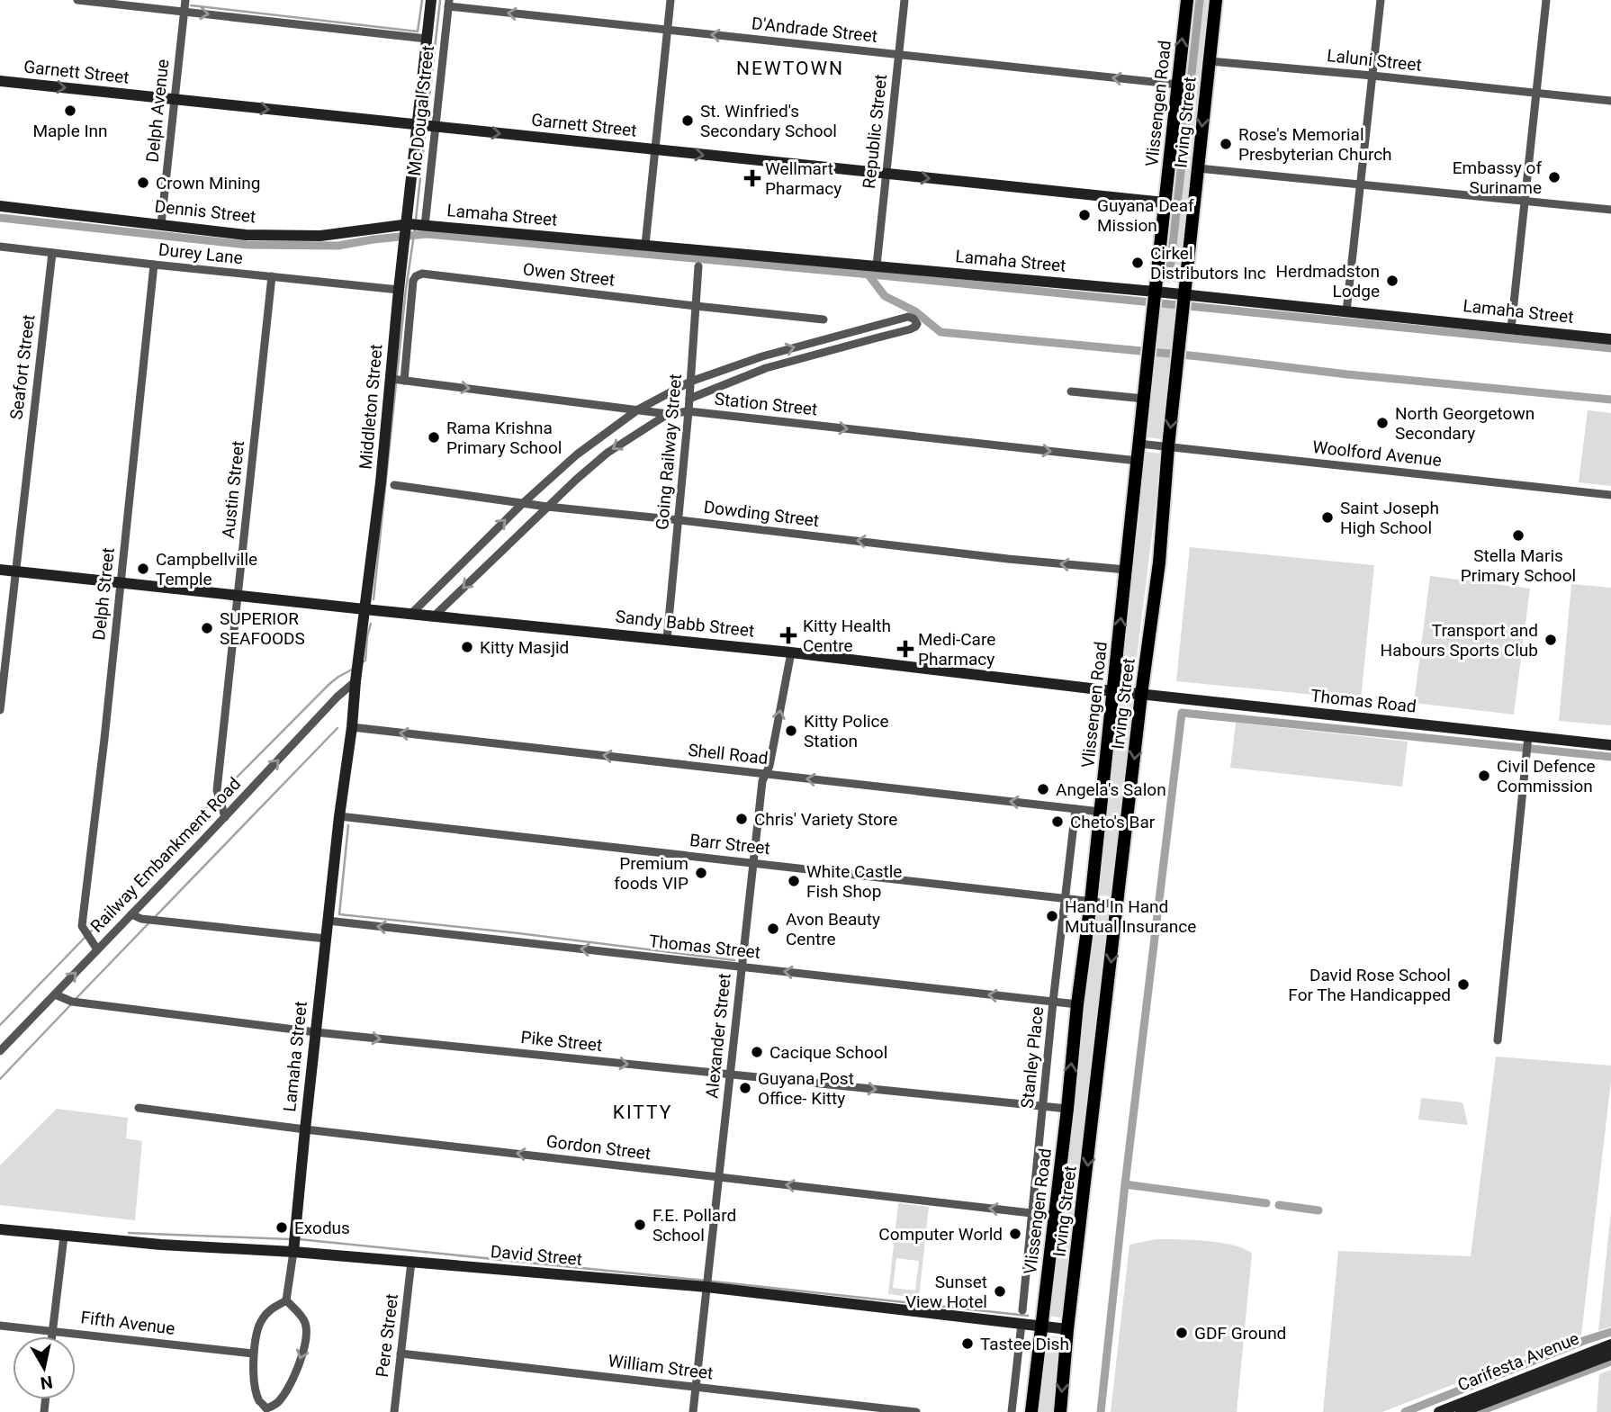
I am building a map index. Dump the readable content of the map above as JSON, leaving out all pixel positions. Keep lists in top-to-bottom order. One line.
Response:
{"streets":{"main road":["Vlissengen Road","Irving Street"],"street":["D'Andrade Street","Laluni Street","Garnett Street","Delph Avenue","Mc Dougal Street","Republic Street","Dennis Street","Lamaha Street","Durey Lane","Owen Street","Seafort Street","Station Street","Middleton Street","Going Railway Street","Woolford Avenue","Austin Street","Dowding Street","Delph Street","Sandy Babb Street","Thomas Road","Shell Road","Barr Street","Railway Embankment Road","Thomas Street","Alexander Street","Pike Street","Stanley Place","Gordon Street","David Street","Fifth Avenue","Pere Street","Carifesta Avenue","William Street"]},"crossings":[["D'Andrade Street","Vlissengen Road"],["D'Andrade Street","Mc Dougal Street"],["D'Andrade Street","Republic Street"],["Laluni Street","Irving Street"],["Garnett Street","Vlissengen Road"],["Garnett Street","Delph Avenue"],["Garnett Street","Mc Dougal Street"],["Garnett Street","Republic Street"],["Garnett Street","Middleton Street"],["Vlissengen Road","Lamaha Street"],["Vlissengen Road","Station Street"],["Vlissengen Road","Woolford Avenue"],["Vlissengen Road","Dowding Street"],["Vlissengen Road","Sandy Babb Street"],["Vlissengen Road","Thomas Road"],["Vlissengen Road","Shell Road"],["Vlissengen Road","Barr Street"],["Vlissengen Road","Thomas Street"],["Vlissengen Road","Pike Street"],["Vlissengen Road","Gordon Street"],["Vlissengen Road","David Street"],["Delph Avenue","Dennis Street"],["Mc Dougal Street","Lamaha Street"],["Irving Street","Lamaha Street"],["Irving Street","Woolford Avenue"],["Irving Street","Thomas Road"],["Irving Street","Barr Street"],["Irving Street","David Street"],["Republic Street","Lamaha Street"],["Dennis Street","Lamaha Street"],["Dennis Street","Middleton Street"],["Lamaha Street","Middleton Street"],["Lamaha Street","Barr Street"],["Lamaha Street","Thomas Street"],["Lamaha Street","Pike Street"],["Lamaha Street","Gordon Street"],["Lamaha Street","David Street"],["Durey Lane","Seafort Street"],["Durey Lane","Middleton Street"],["Durey Lane","Austin Street"],["Durey Lane","Delph Street"],["Owen Street","Station Street"],["Owen Street","Going Railway Street"],["Seafort Street","Sandy Babb Street"],["Station Street","Middleton Street"],["Station Street","Going Railway Street"],["Middleton Street","Sandy Babb Street"],["Middleton Street","Shell Road"],["Middleton Street","Barr Street"],["Middleton Street","Railway Embankment Road"],["Going Railway Street","Dowding Street"],["Going Railway Street","Sandy Babb Street"],["Austin Street","Sandy Babb Street"],["Austin Street","Railway Embankment Road"],["Delph Street","Sandy Babb Street"],["Delph Street","Railway Embankment Road"],["Sandy Babb Street","Thomas Road"],["Sandy Babb Street","Alexander Street"],["Shell Road","Alexander Street"],["Shell Road","Stanley Place"],["Barr Street","Alexander Street"],["Barr Street","Stanley Place"],["Railway Embankment Road","Pike Street"],["Thomas Street","Alexander Street"],["Thomas Street","Stanley Place"],["Alexander Street","Pike Street"],["Alexander Street","Gordon Street"],["Alexander Street","David Street"],["Alexander Street","William Street"],["Pike Street","Stanley Place"],["Stanley Place","Gordon Street"],["David Street","Pere Street"],["Pere Street","William Street"]],"one_way":["D'Andrade Street","Irving Street","Station Street","Dowding Street","Shell Road","Railway Embankment Road","Thomas Street","Pike Street","Gordon Street"],"districts":["NEWTOWN","KITTY"],"places":{"other":["Maple Inn","St. Winfried's Secondary School","Rose's Memorial Presbyterian Church","Embassy of Suriname","Crown Mining","Guyana Deaf Mission","Cirkel Distributors Inc","Herdmadston Lodge","North Georgetown Secondary","Rama Krishna Primary School","Saint Joseph High School","Stella Maris Primary School","Campbellville Temple","SUPERIOR SEAFOODS","Transport and Habours Sports Club","Kitty Masjid","Kitty Police Station","Civil Defence Commission","Angela's Salon","Chris' Variety Store","Cheto's Bar","Premium foods VIP","White Castle Fish Shop","Hand In Hand Mutual Insurance","Avon Beauty Centre","David Rose School For The Handicapped","Cacique School","Guyana Post Office- Kitty","F.E. Pollard School","Exodus","Computer World","Sunset View Hotel","GDF Ground","Tastee Dish"],"health":["Wellmart Pharmacy","Kitty Health Centre","Medi-Care Pharmacy"]},"north":"bottom"}
